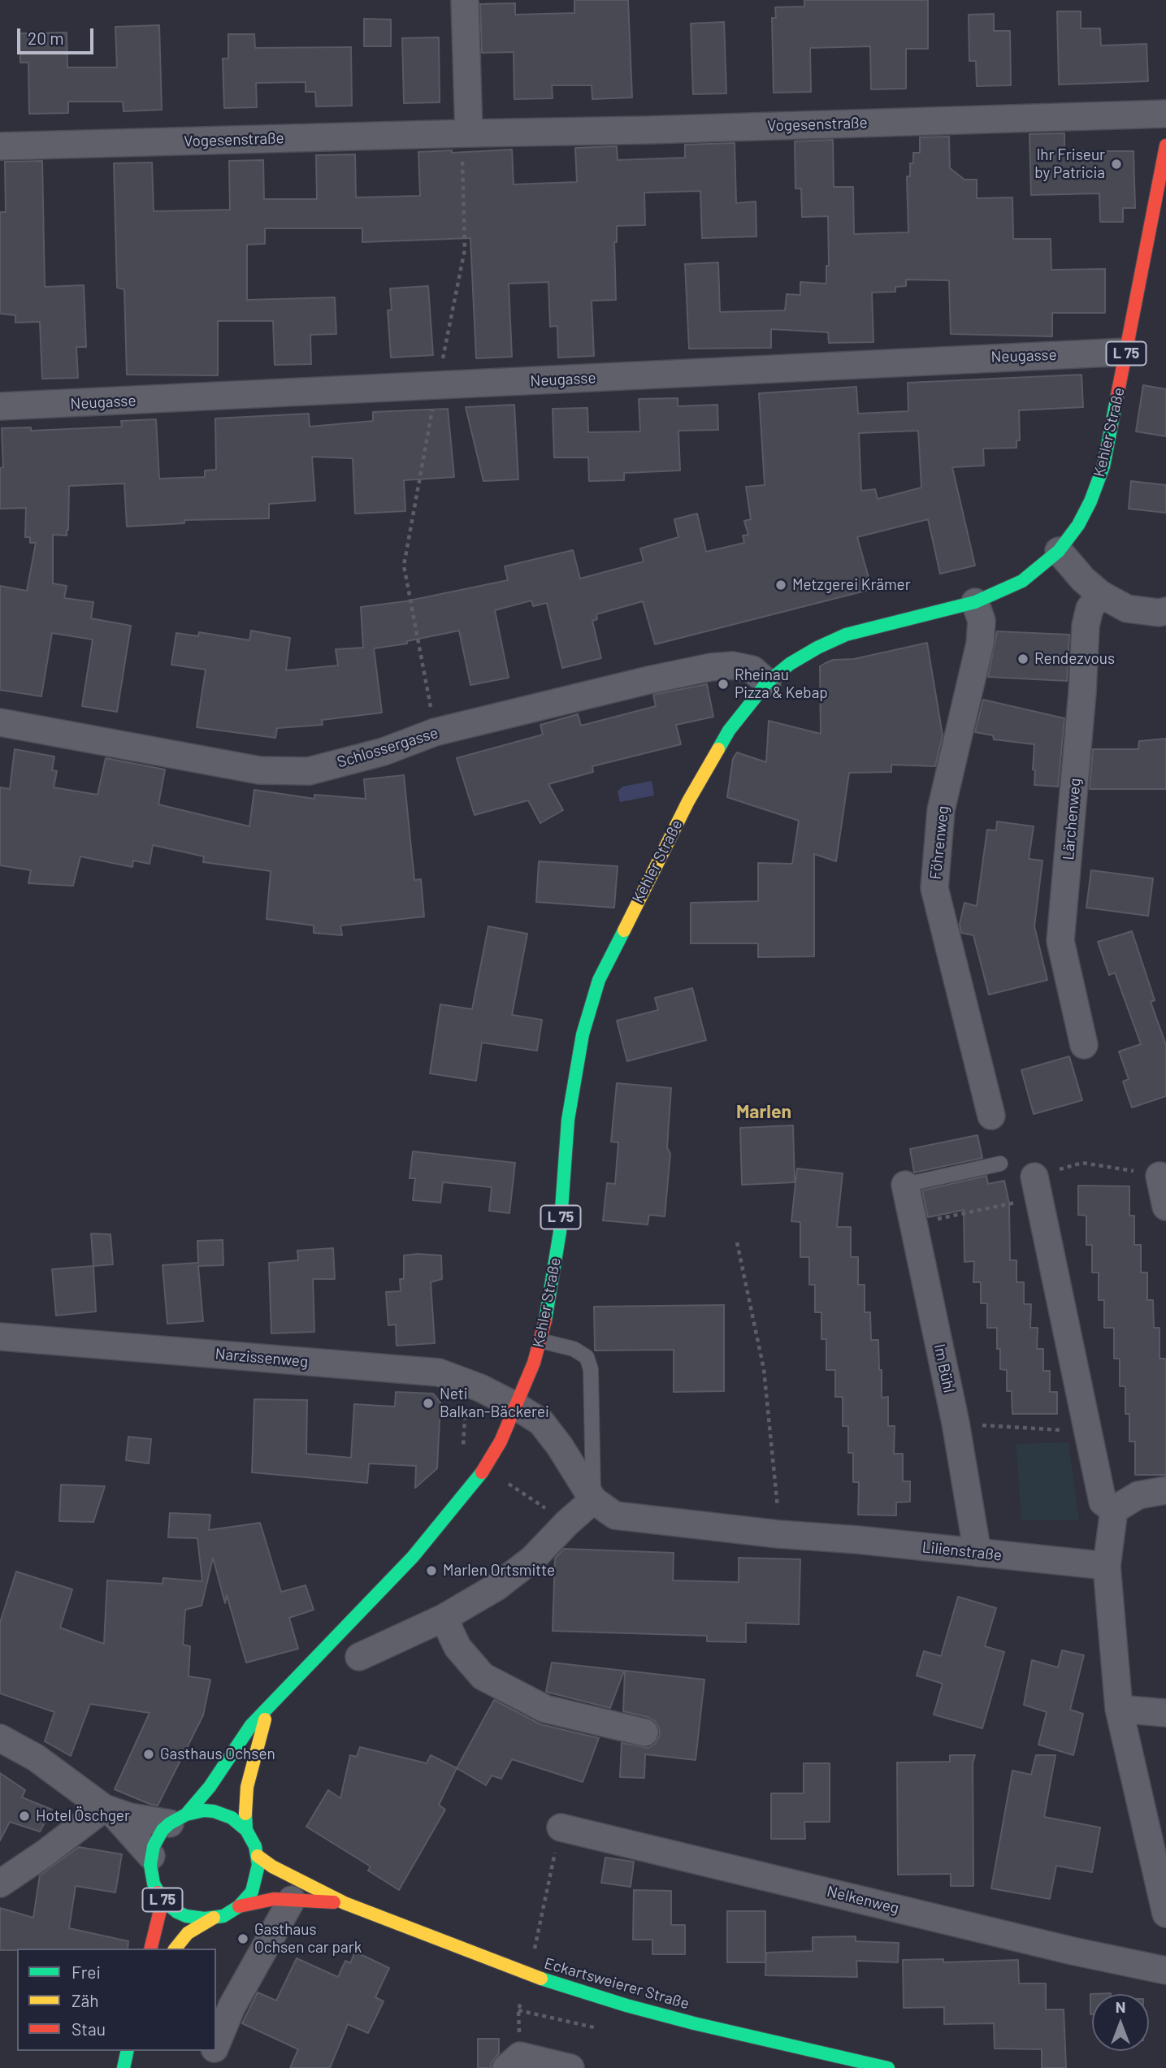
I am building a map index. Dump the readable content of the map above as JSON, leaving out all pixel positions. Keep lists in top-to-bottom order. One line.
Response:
{"streets":{"main road":["L 75","Kehler Straße","Eckartsweierer Straße"],"street":["Vogesenstraße","Neugasse","Schlossergasse","Lärchenweg","Föhrenweg","Narzissenweg","Im Bühl","Lilienstraße","Nelkenweg"]},"crossings":[["L 75","Kehler Straße"],["L 75","Eckartsweierer Straße"],["Neugasse","Kehler Straße"],["Kehler Straße","Schlossergasse"],["Kehler Straße","Föhrenweg"],["Kehler Straße","Narzissenweg"],["Kehler Straße","Lilienstraße"],["Kehler Straße","Eckartsweierer Straße"],["Narzissenweg","Lilienstraße"],["Im Bühl","Lilienstraße"]],"districts":["Marlen"],"places":["Ihr Friseur by Patricia","Metzgerei Krämer","Rendezvous","Rheinau Pizza & Kebap","Neti Balkan-Bäckerei","Marlen Ortsmitte","Gasthaus Ochsen","Hotel Öschger","Gasthaus Ochsen car park"],"legend":["Frei","Zäh","Stau"],"scale_bar":"20 m","north":"top"}
